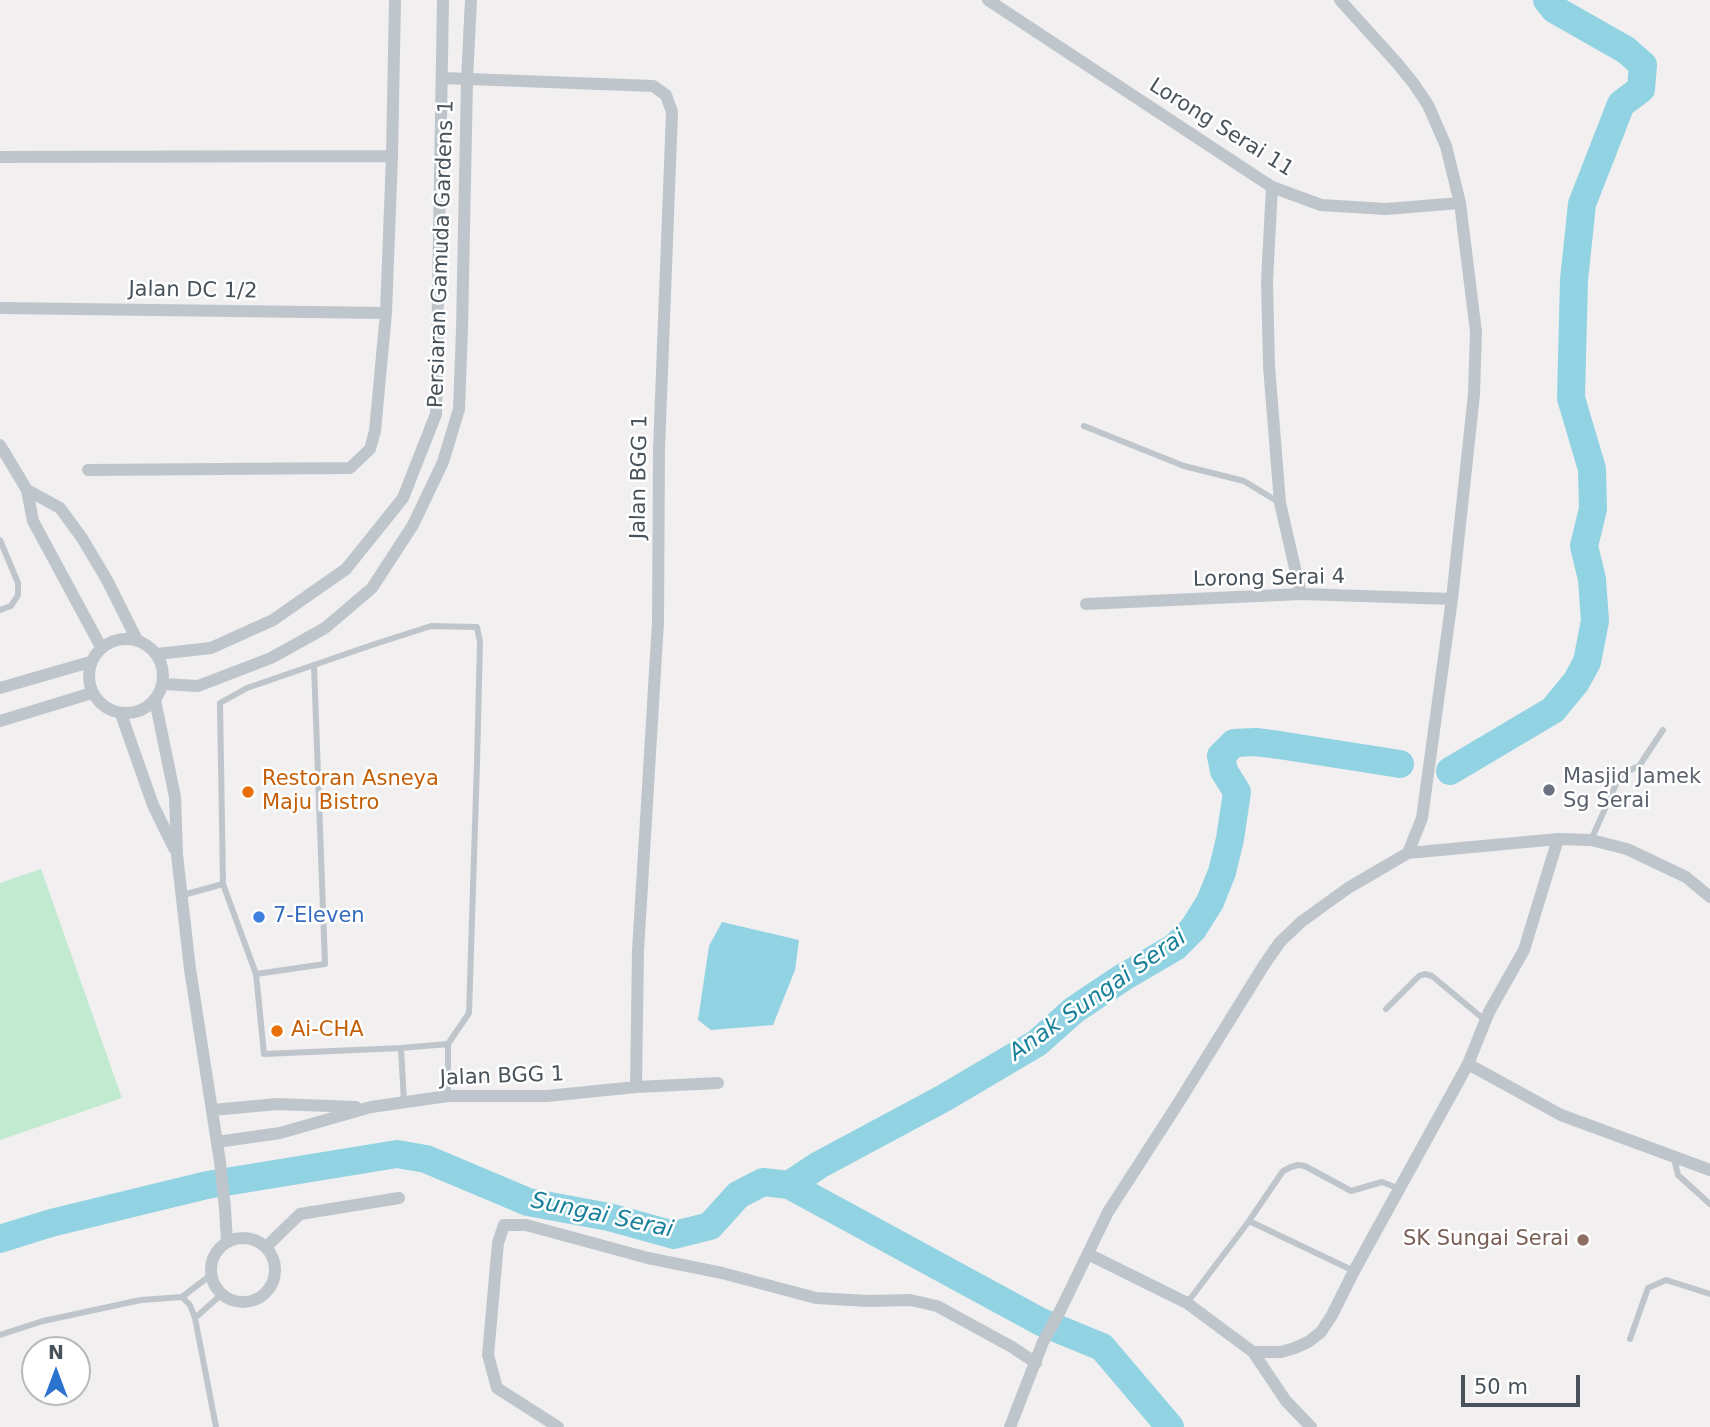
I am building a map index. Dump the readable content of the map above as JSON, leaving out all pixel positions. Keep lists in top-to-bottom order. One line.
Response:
{"streets":{"street":["Lorong Serai 11","Persiaran Gamuda Gardens 1","Jalan DC 1/2","Jalan BGG 1","Lorong Serai 4"]},"crossings":[["Persiaran Gamuda Gardens 1","Jalan BGG 1"]],"water":["Anak Sungai Serai","Sungai Serai"],"places":["Masjid Jamek Sg Serai","Restoran Asneya Maju Bistro","7-Eleven","Ai-CHA","SK Sungai Serai"],"scale_bar":"50 m","north":"top"}
